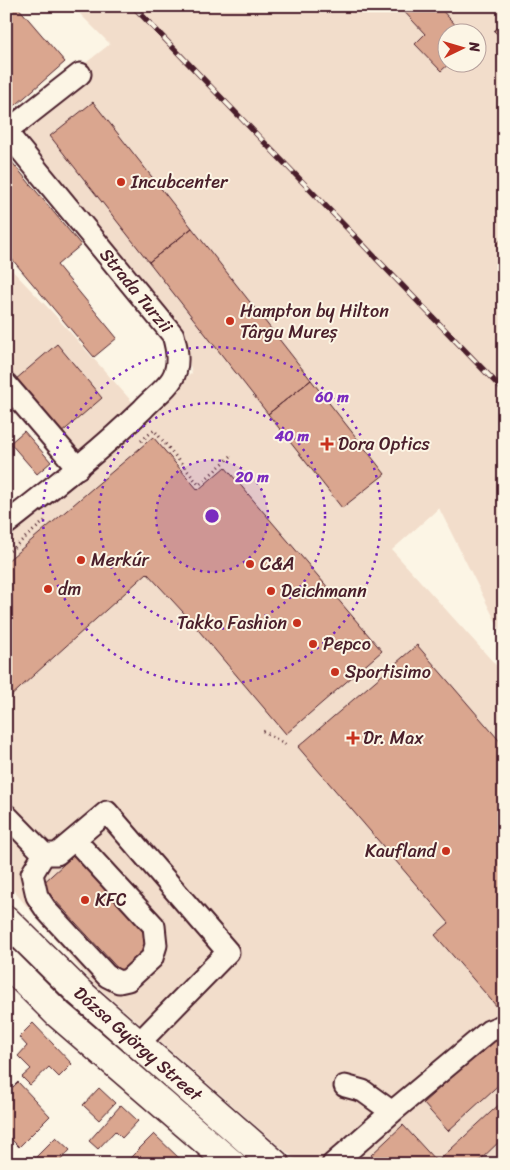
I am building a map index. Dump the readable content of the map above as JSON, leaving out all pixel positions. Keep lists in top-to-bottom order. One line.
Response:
{"streets":{"main road":["Dózsa György Street"],"street":["Strada Turzii"]},"places":{"other":["Incubcenter","Hampton by Hilton Târgu Mureș","Merkúr","C&A","dm","Deichmann","Takko Fashion","Pepco","Sportisimo","Kaufland","KFC"],"health":["Dora Optics","Dr. Max"]},"north":"right","rings":["60 m","40 m","20 m"]}
